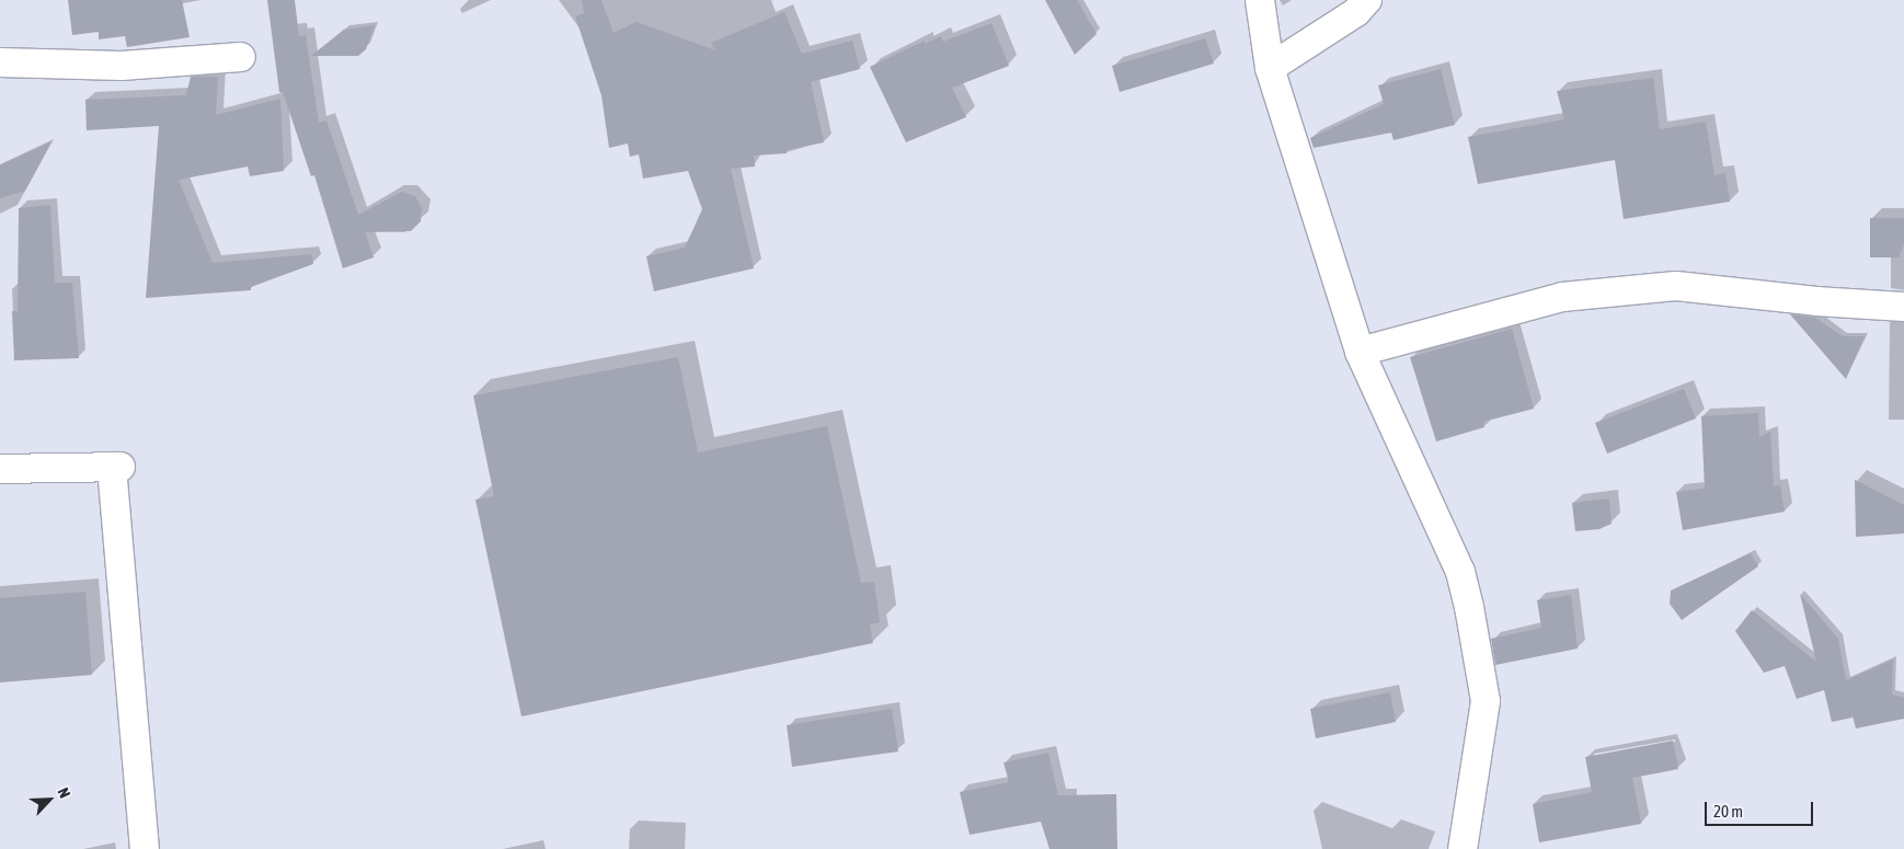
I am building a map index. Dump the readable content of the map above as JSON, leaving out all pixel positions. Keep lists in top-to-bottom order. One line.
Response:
{"scale_bar":"20 m","north":"top right"}
